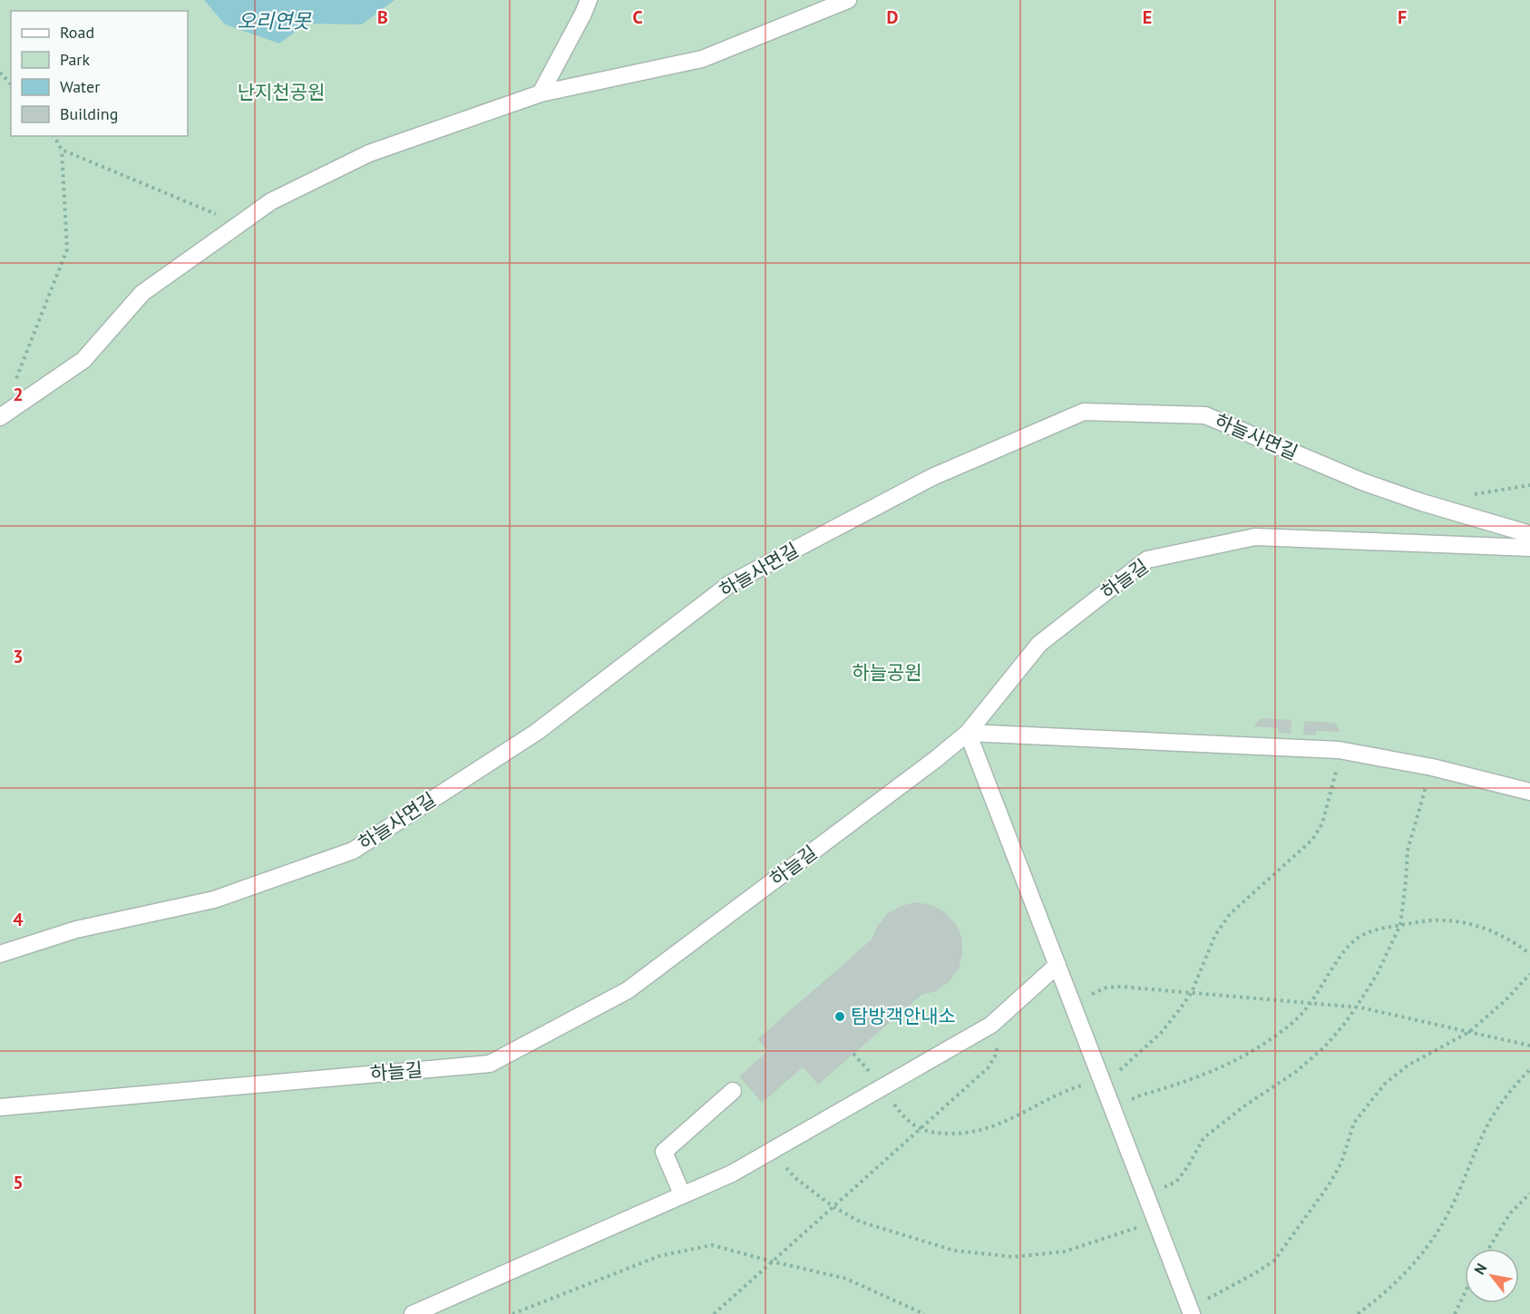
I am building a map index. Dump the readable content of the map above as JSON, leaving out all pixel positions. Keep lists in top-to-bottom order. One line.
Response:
{"streets":{"street":["하늘사면길","하늘길"]},"water":["오리연못"],"parks":["난지천공원","하늘공원"],"places":["탐방객안내소"],"legend":["Road","Park","Water","Building"],"north":"top left","grid":{"columns":["B","C","D","E","F"],"rows":["2","3","4","5"]}}
